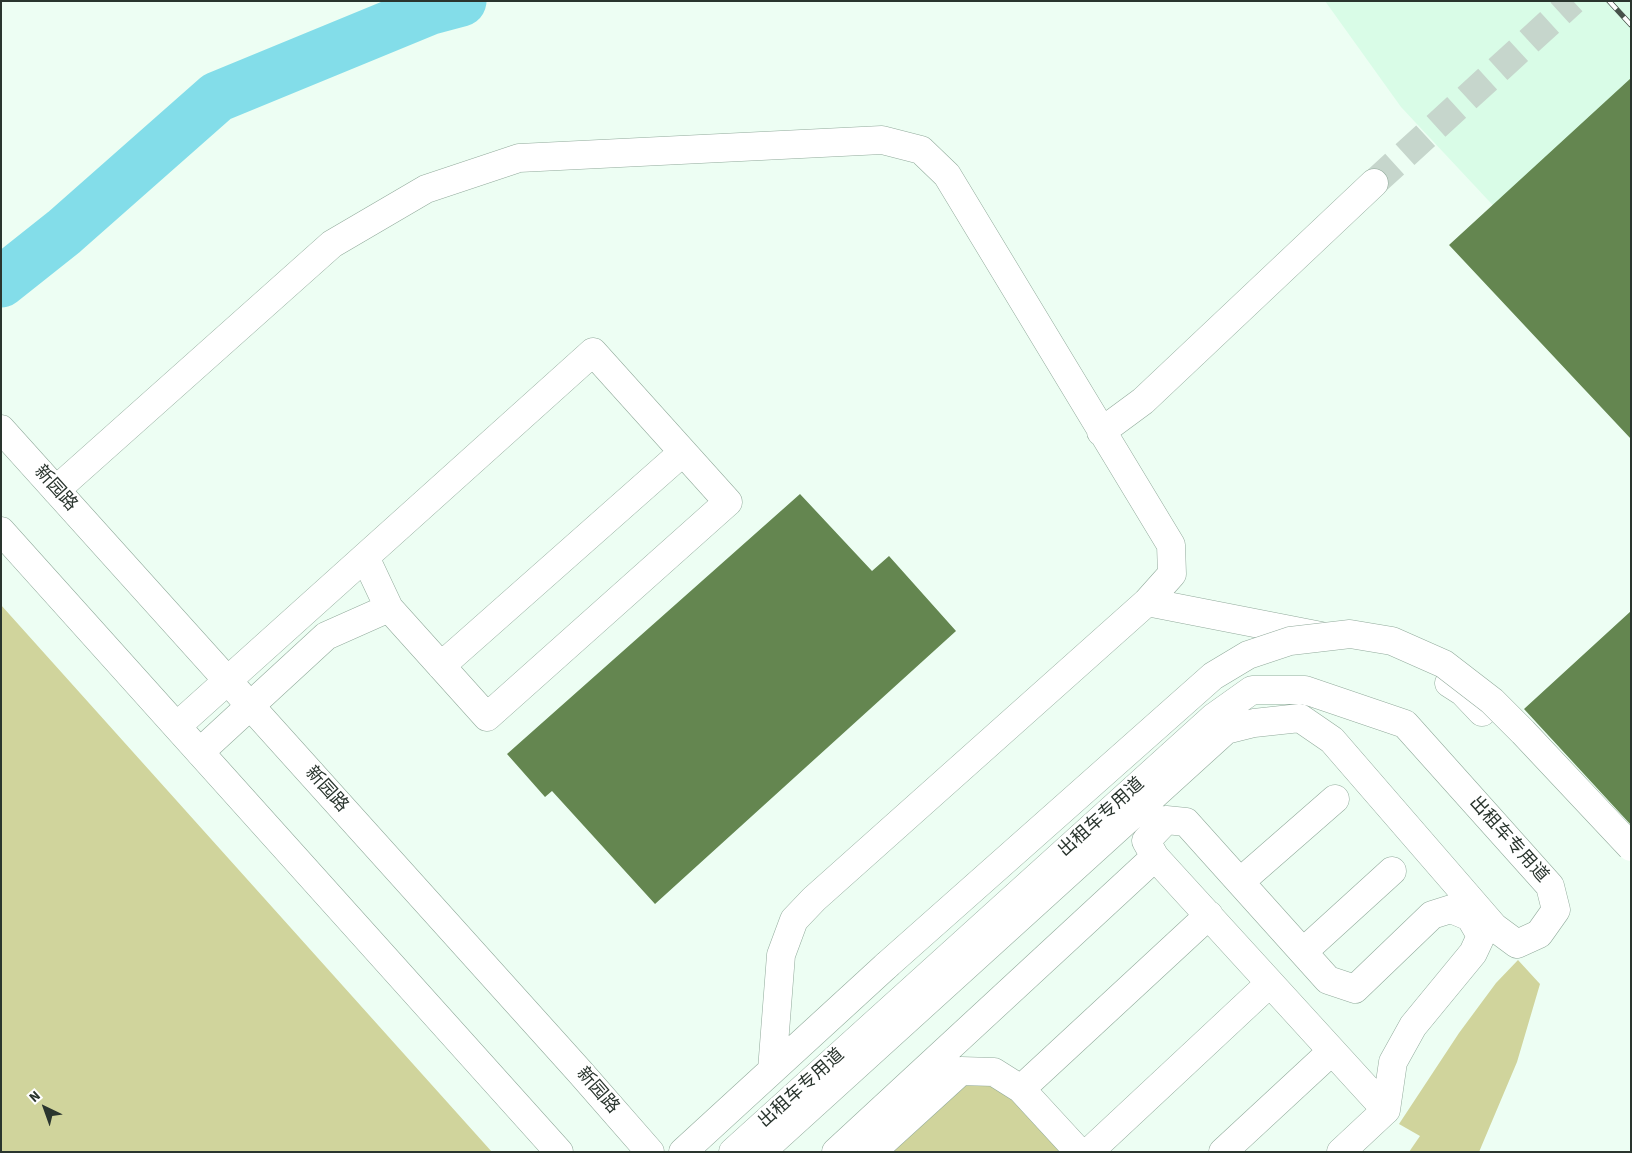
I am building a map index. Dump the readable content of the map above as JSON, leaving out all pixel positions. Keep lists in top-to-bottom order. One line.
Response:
{"streets":{"main road":["新园路","出租车专用道"]},"north":"top left"}
